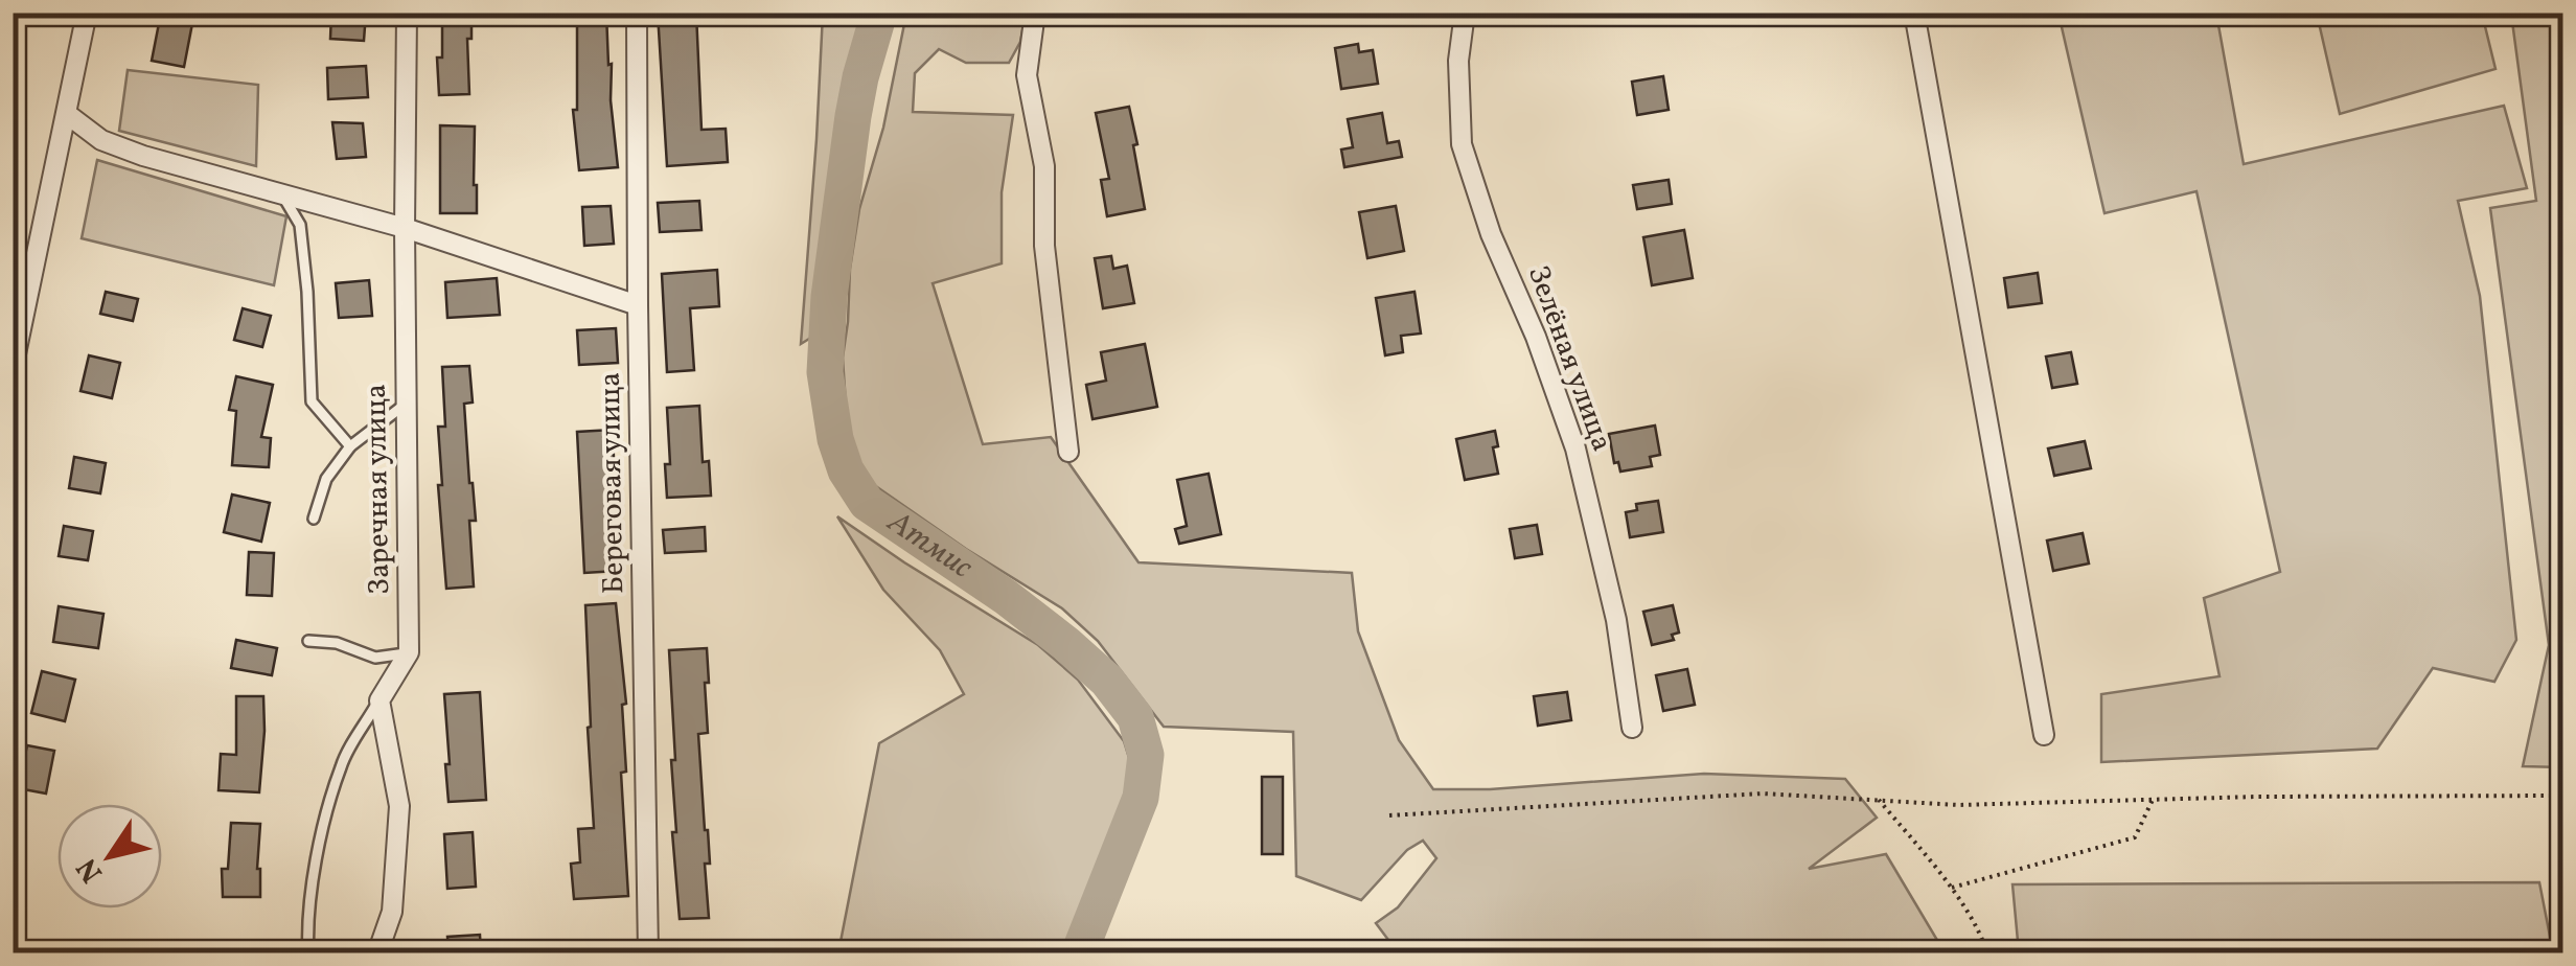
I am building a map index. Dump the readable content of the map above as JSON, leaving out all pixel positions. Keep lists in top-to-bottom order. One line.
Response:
{"streets":{"street":["Зелёная улица","Береговая улица","Заречная улица"]},"water":["Атмис"],"north":"bottom left"}
